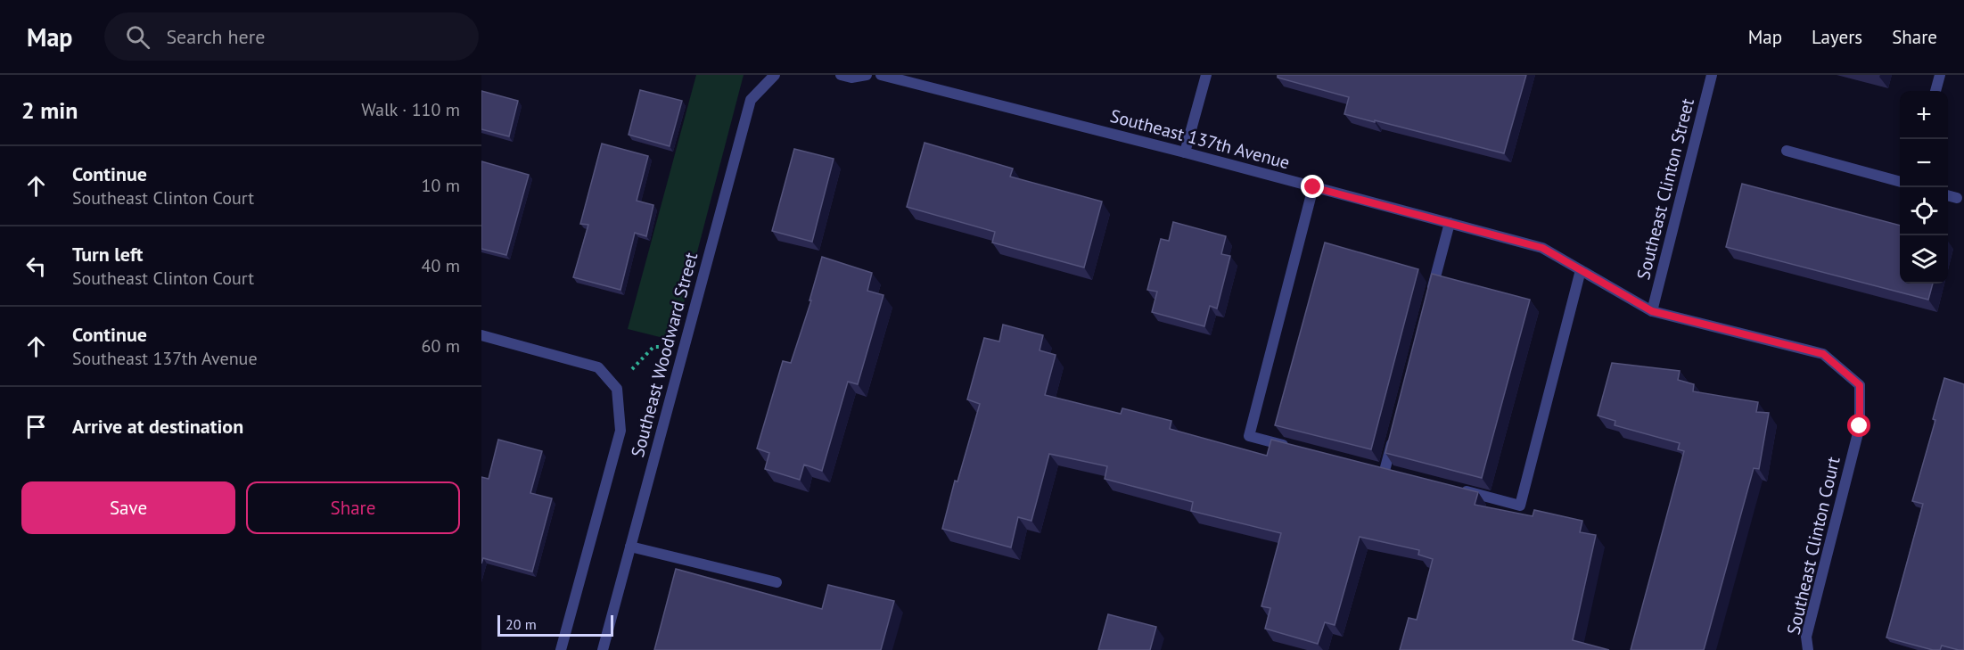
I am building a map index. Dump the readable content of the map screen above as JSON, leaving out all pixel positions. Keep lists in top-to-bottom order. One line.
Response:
{"streets":{"street":["Southeast 137th Avenue","Southeast Clinton Street","Southeast Woodward Street","Southeast Clinton Court"]},"crossings":[["Southeast 137th Avenue","Southeast Clinton Street"],["Southeast 137th Avenue","Southeast Clinton Court"],["Southeast Clinton Street","Southeast Clinton Court"]],"scale_bar":"20 m","page":{"header":"Map","search":"Search here","nav":["Map","Layers","Share"],"heading":["2 min","Walk · 110 m"],"map_buttons":["+","−"],"list":[["Continue","Southeast Clinton Court","10 m"],["Turn left","Southeast Clinton Court","40 m"],["Continue","Southeast 137th Avenue","60 m"],"Arrive at destination"],"buttons":["Save","Share"],"scale":"20 m"}}
